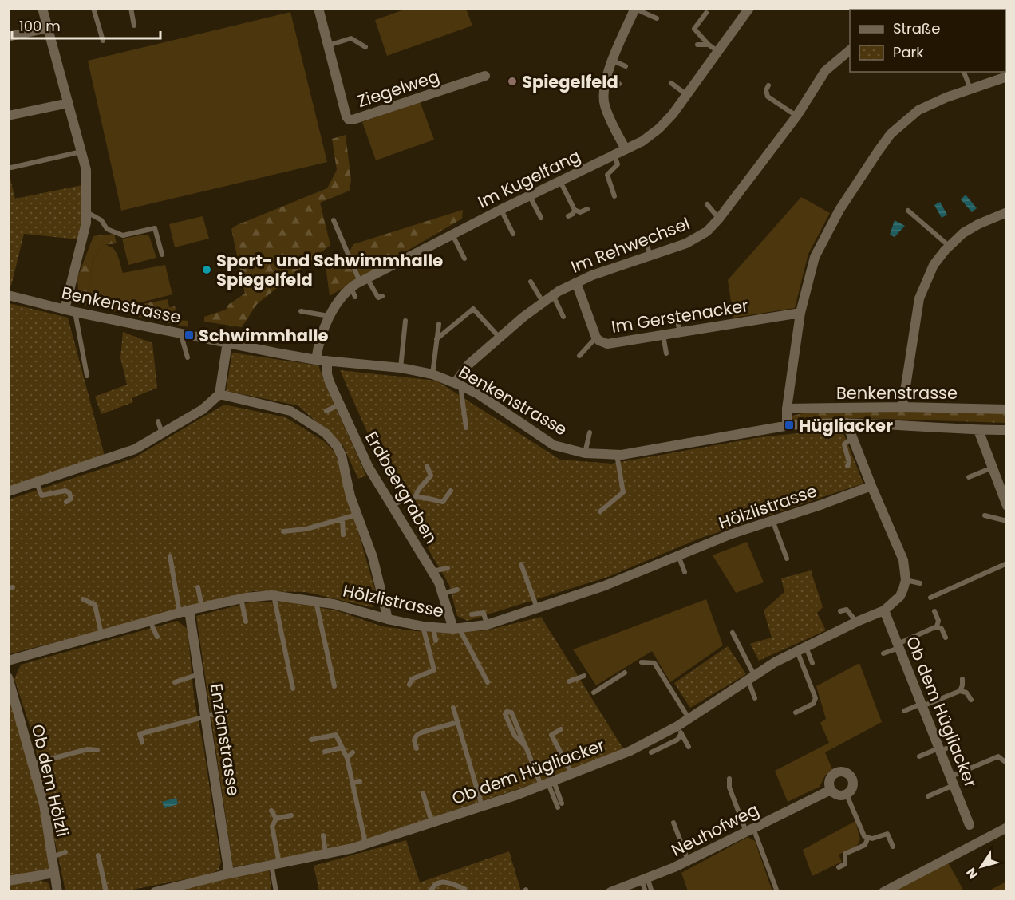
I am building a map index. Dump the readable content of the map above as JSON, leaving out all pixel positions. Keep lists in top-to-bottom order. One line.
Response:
{"streets":{"street":["Ziegelweg","Im Kugelfang","Im Rehwechsel","Benkenstrasse","Im Gerstenacker","Erdbeergraben","Hölzlistrasse","Ob dem Hügliacker","Enzianstrasse","Ob dem Hölzli","Neuhofweg"]},"crossings":[["Im Kugelfang","Benkenstrasse"],["Im Rehwechsel","Benkenstrasse"],["Im Rehwechsel","Im Gerstenacker"],["Benkenstrasse","Erdbeergraben"],["Erdbeergraben","Hölzlistrasse"],["Hölzlistrasse","Enzianstrasse"],["Ob dem Hügliacker","Enzianstrasse"]],"places":{"other":["Spiegelfeld","Sport- und Schwimmhalle Spiegelfeld"],"transit":["Schwimmhalle","Hügliacker"]},"legend":["Straße","Park"],"scale_bar":"100 m","north":"bottom left"}
